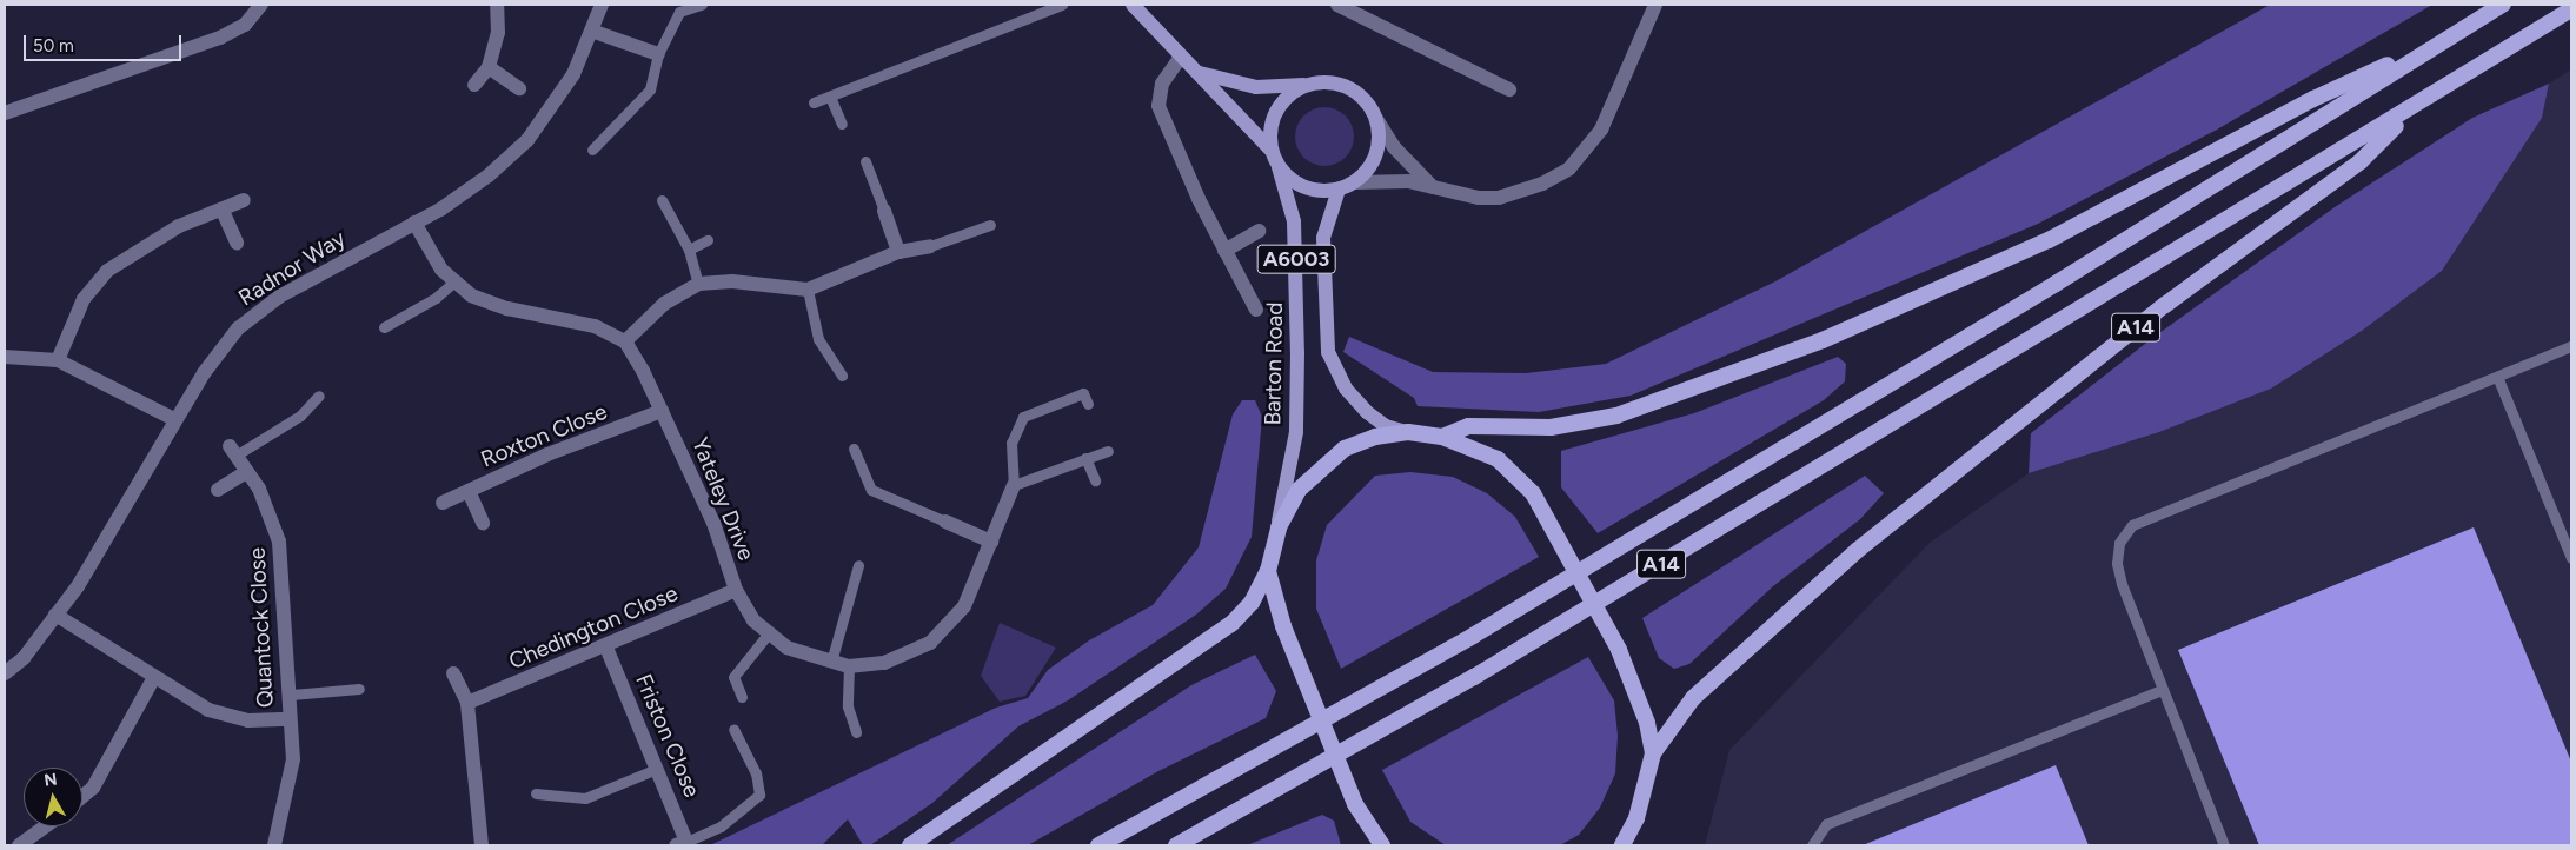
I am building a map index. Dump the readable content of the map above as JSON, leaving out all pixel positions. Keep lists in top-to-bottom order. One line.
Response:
{"streets":{"highway":["A14"],"main road":["A6003","Barton Road"],"street":["Radnor Way","Roxton Close","Yateley Drive","Quantock Close","Chedington Close","Friston Close"]},"crossings":[["A6003","Barton Road"],["Roxton Close","Yateley Drive"],["Yateley Drive","Chedington Close"],["Chedington Close","Friston Close"]],"scale_bar":"50 m","north":"top"}
